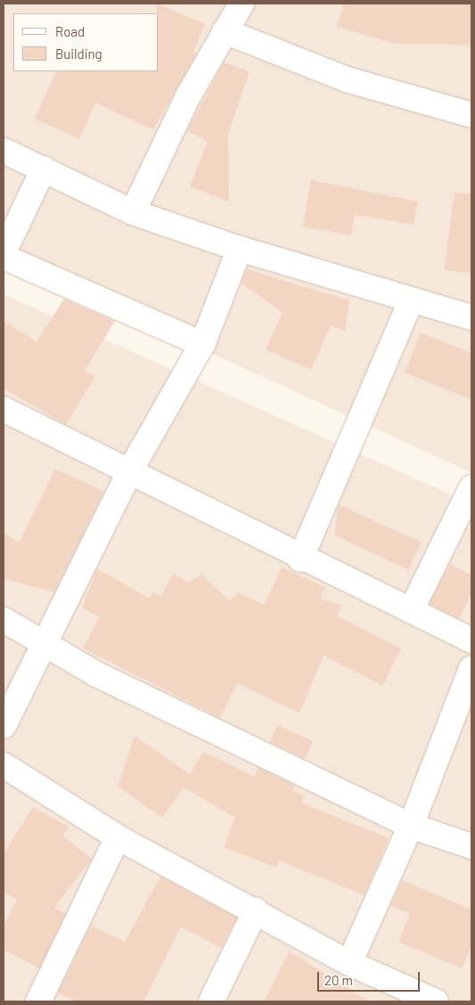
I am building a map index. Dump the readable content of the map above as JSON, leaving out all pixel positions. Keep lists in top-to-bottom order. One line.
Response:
{"legend":["Road","Building"],"scale_bar":"20 m"}
